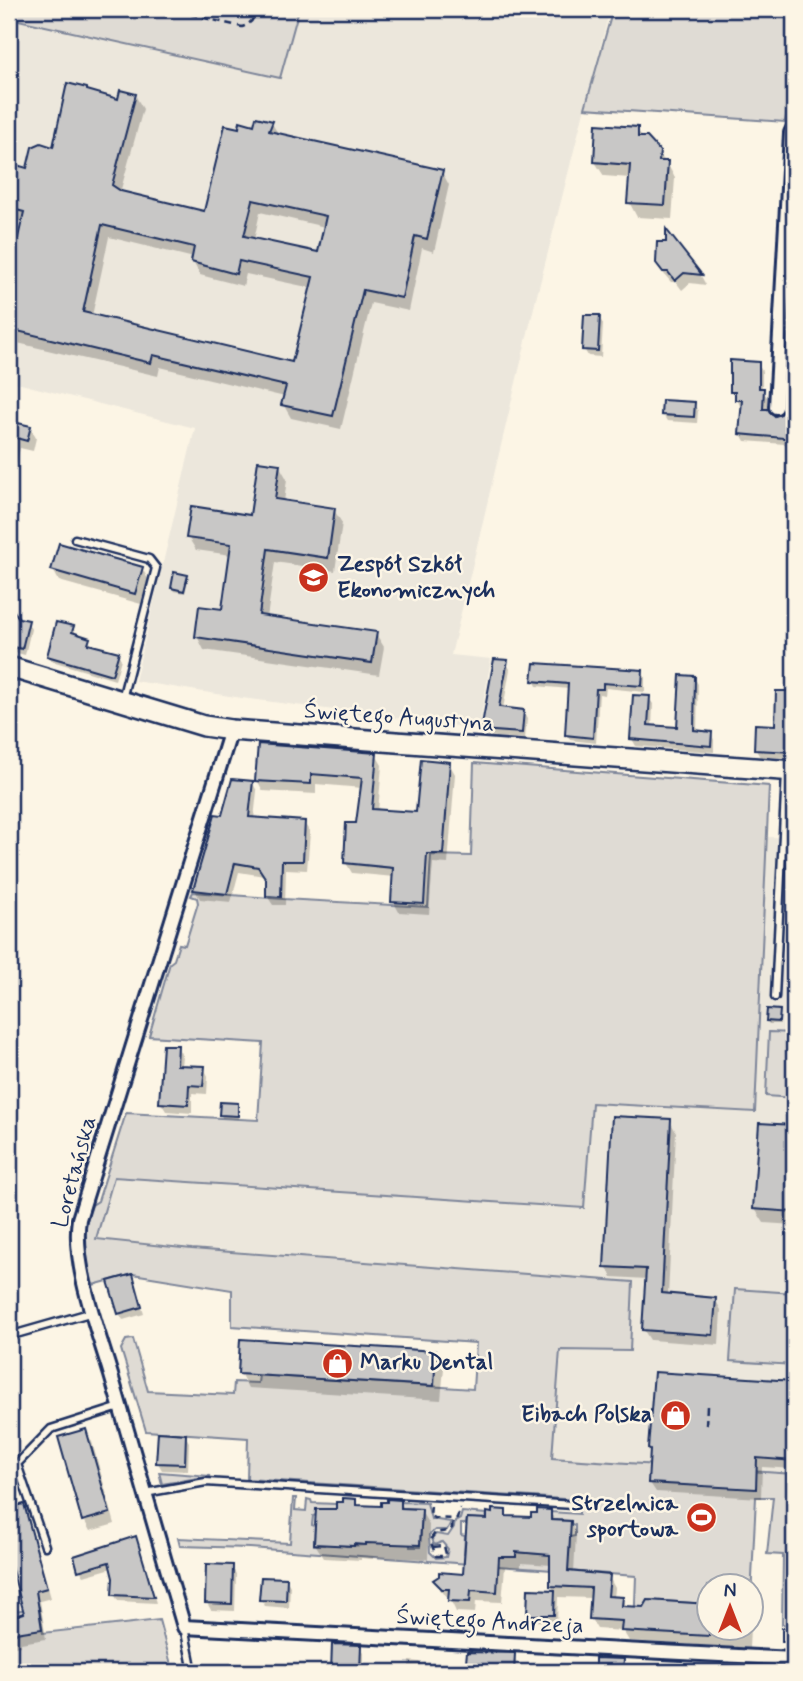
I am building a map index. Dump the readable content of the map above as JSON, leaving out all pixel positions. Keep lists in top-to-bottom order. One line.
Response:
{"streets":{"street":["Świętego Augustyna","Loretańska","Świętego Andrzeja"]},"crossings":[["Świętego Augustyna","Loretańska"],["Loretańska","Świętego Andrzeja"]],"places":{"school or university":["Zespół Szkół Ekonomicznych"],"shop":["Marku Dental","Eibach Polska"],"sports":["Strzelnica sportowa"]},"north":"top"}
